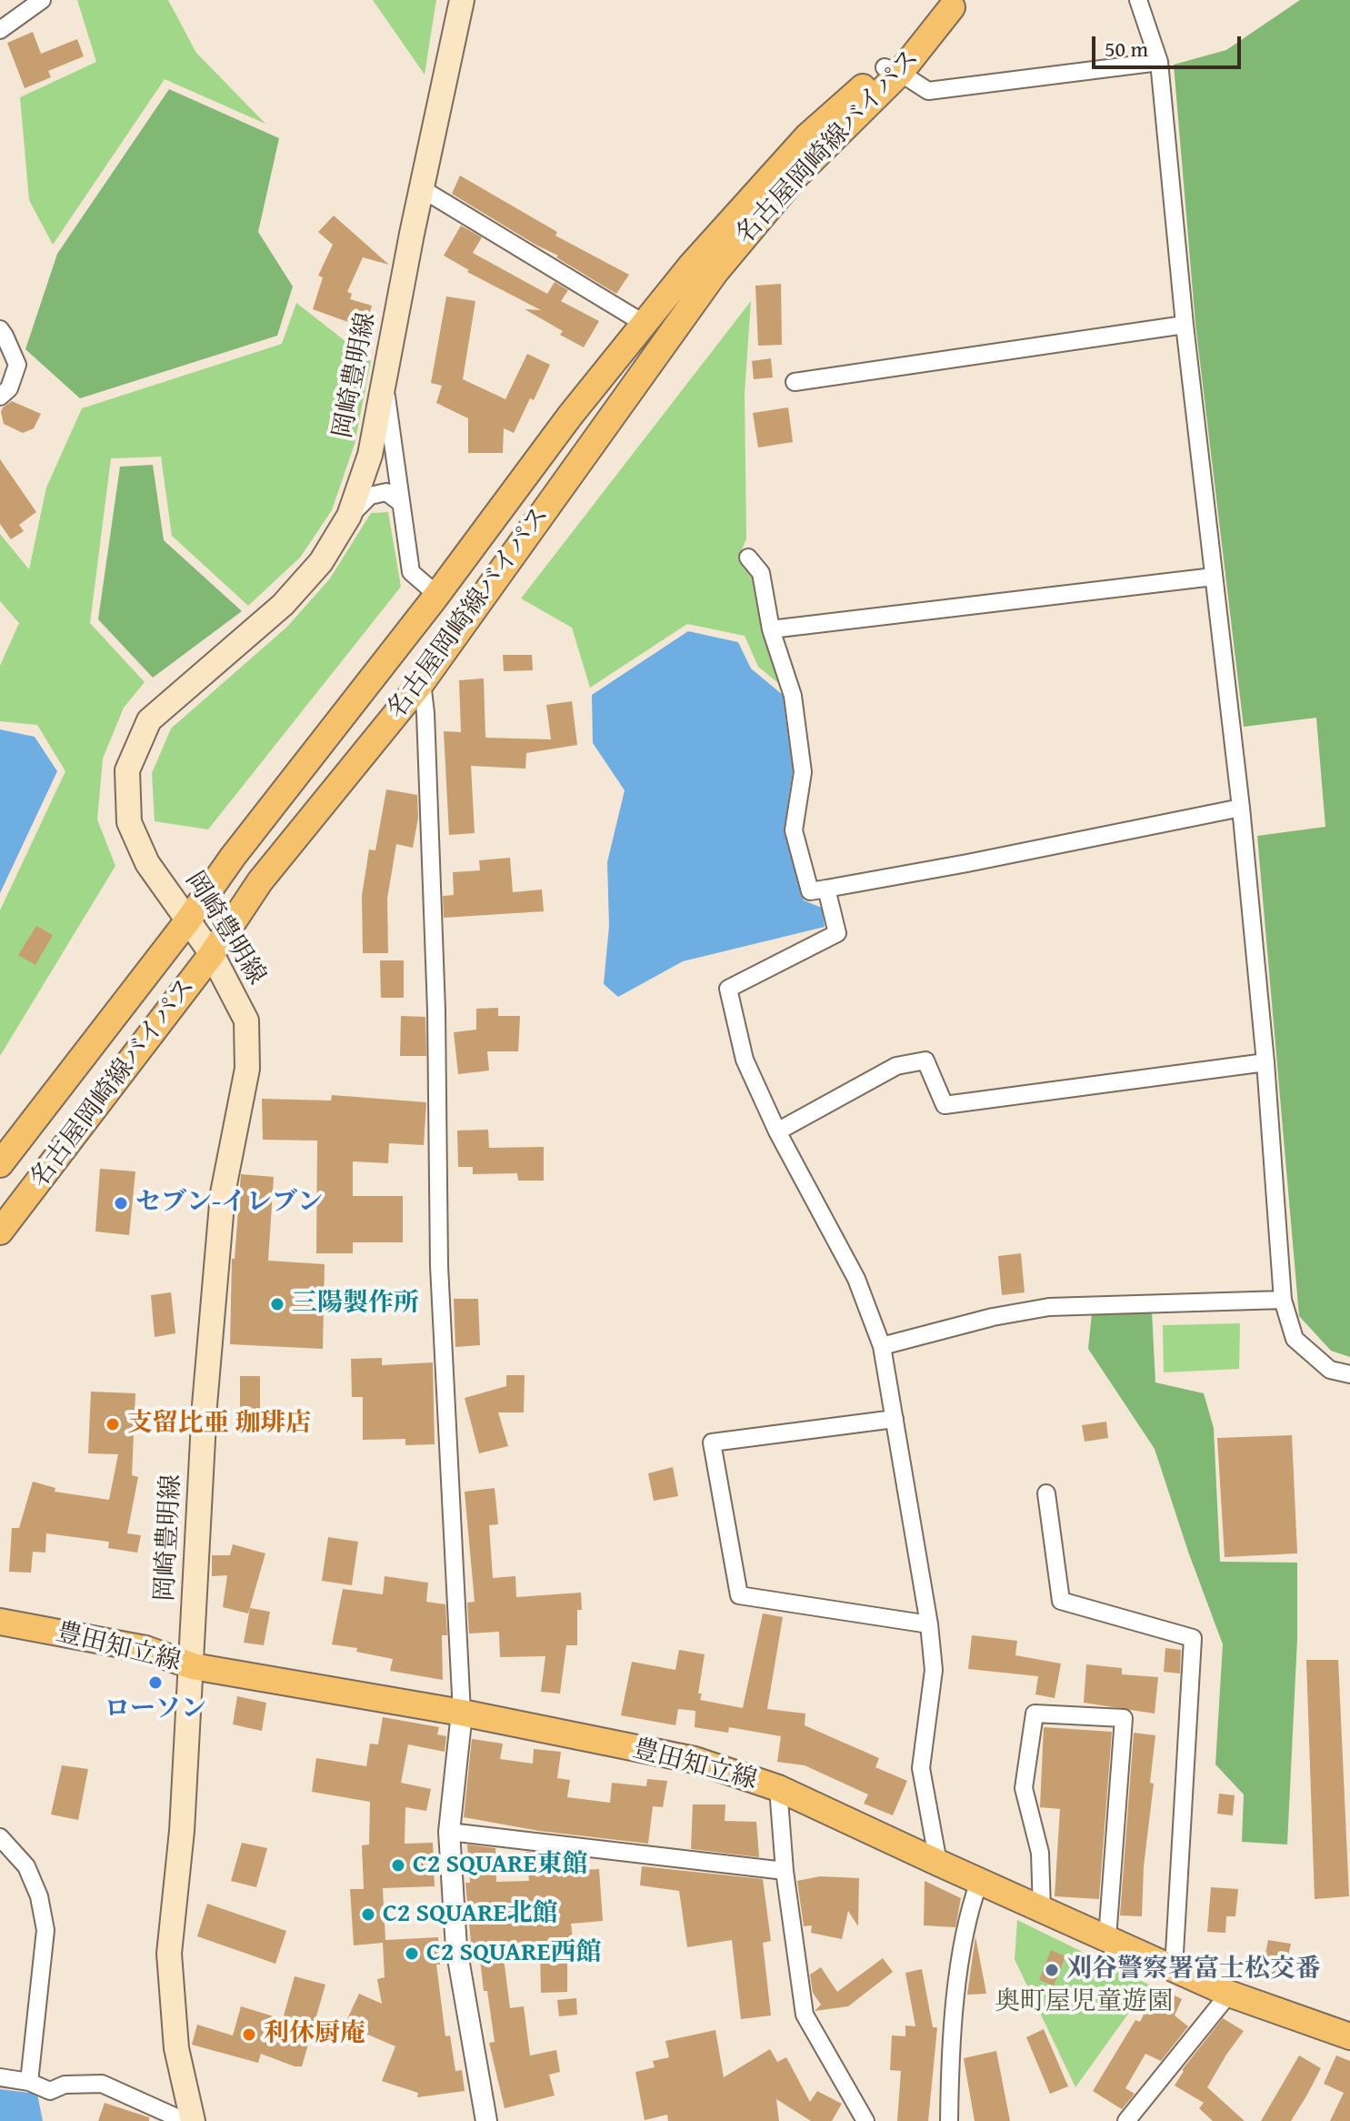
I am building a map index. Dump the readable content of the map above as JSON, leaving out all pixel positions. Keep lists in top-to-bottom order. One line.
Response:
{"streets":{"main road":["名古屋岡崎線バイパス","岡崎豊明線","豊田知立線"]},"crossings":[["名古屋岡崎線バイパス","岡崎豊明線"],["岡崎豊明線","豊田知立線"]],"parks":["奥町屋児童遊園"],"places":["セブン-イレブン","三陽製作所","支留比亜 珈琲店","ローソン","C2 SQUARE東館","C2 SQUARE北館","C2 SQUARE西館","刈谷警察署富士松交番","利休厨庵"],"scale_bar":"50 m"}
